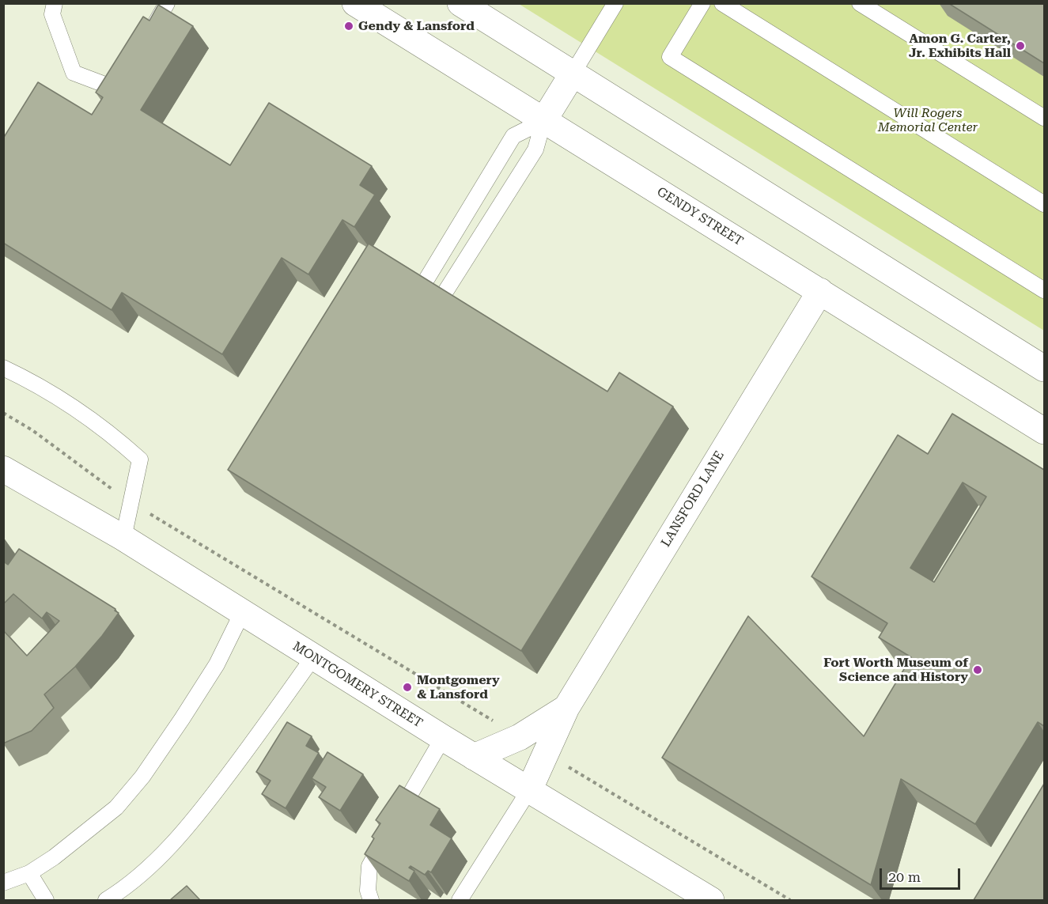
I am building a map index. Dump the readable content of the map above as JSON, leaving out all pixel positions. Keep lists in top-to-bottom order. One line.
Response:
{"streets":{"street":["GENDY STREET","LANSFORD LANE","MONTGOMERY STREET"]},"crossings":[["GENDY STREET","LANSFORD LANE"],["LANSFORD LANE","MONTGOMERY STREET"]],"parks":["Will Rogers Memorial Center"],"places":["Gendy & Lansford","Amon G. Carter, Jr. Exhibits Hall","Fort Worth Museum of Science and History","Montgomery & Lansford"],"scale_bar":"20 m"}
